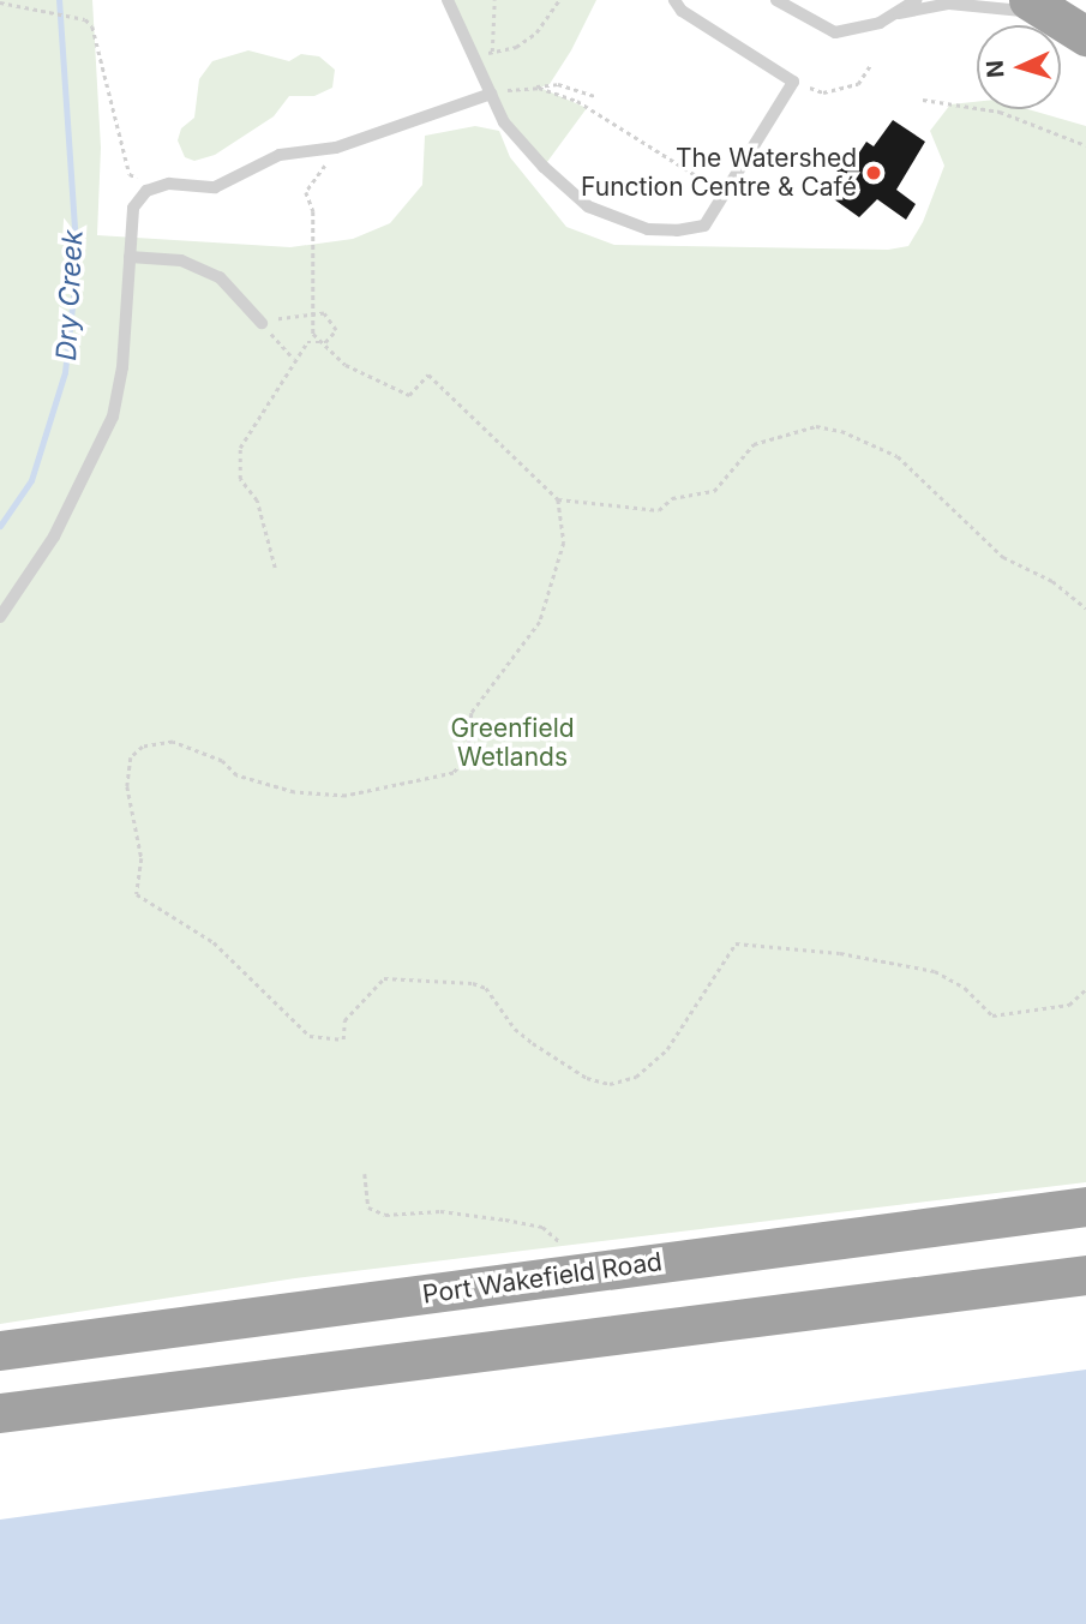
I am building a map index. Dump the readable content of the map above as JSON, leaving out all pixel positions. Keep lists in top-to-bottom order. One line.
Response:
{"streets":{"highway":["Port Wakefield Road"]},"water":["Dry Creek"],"parks":["Greenfield Wetlands"],"places":["The Watershed Function Centre & Café"],"north":"left"}
